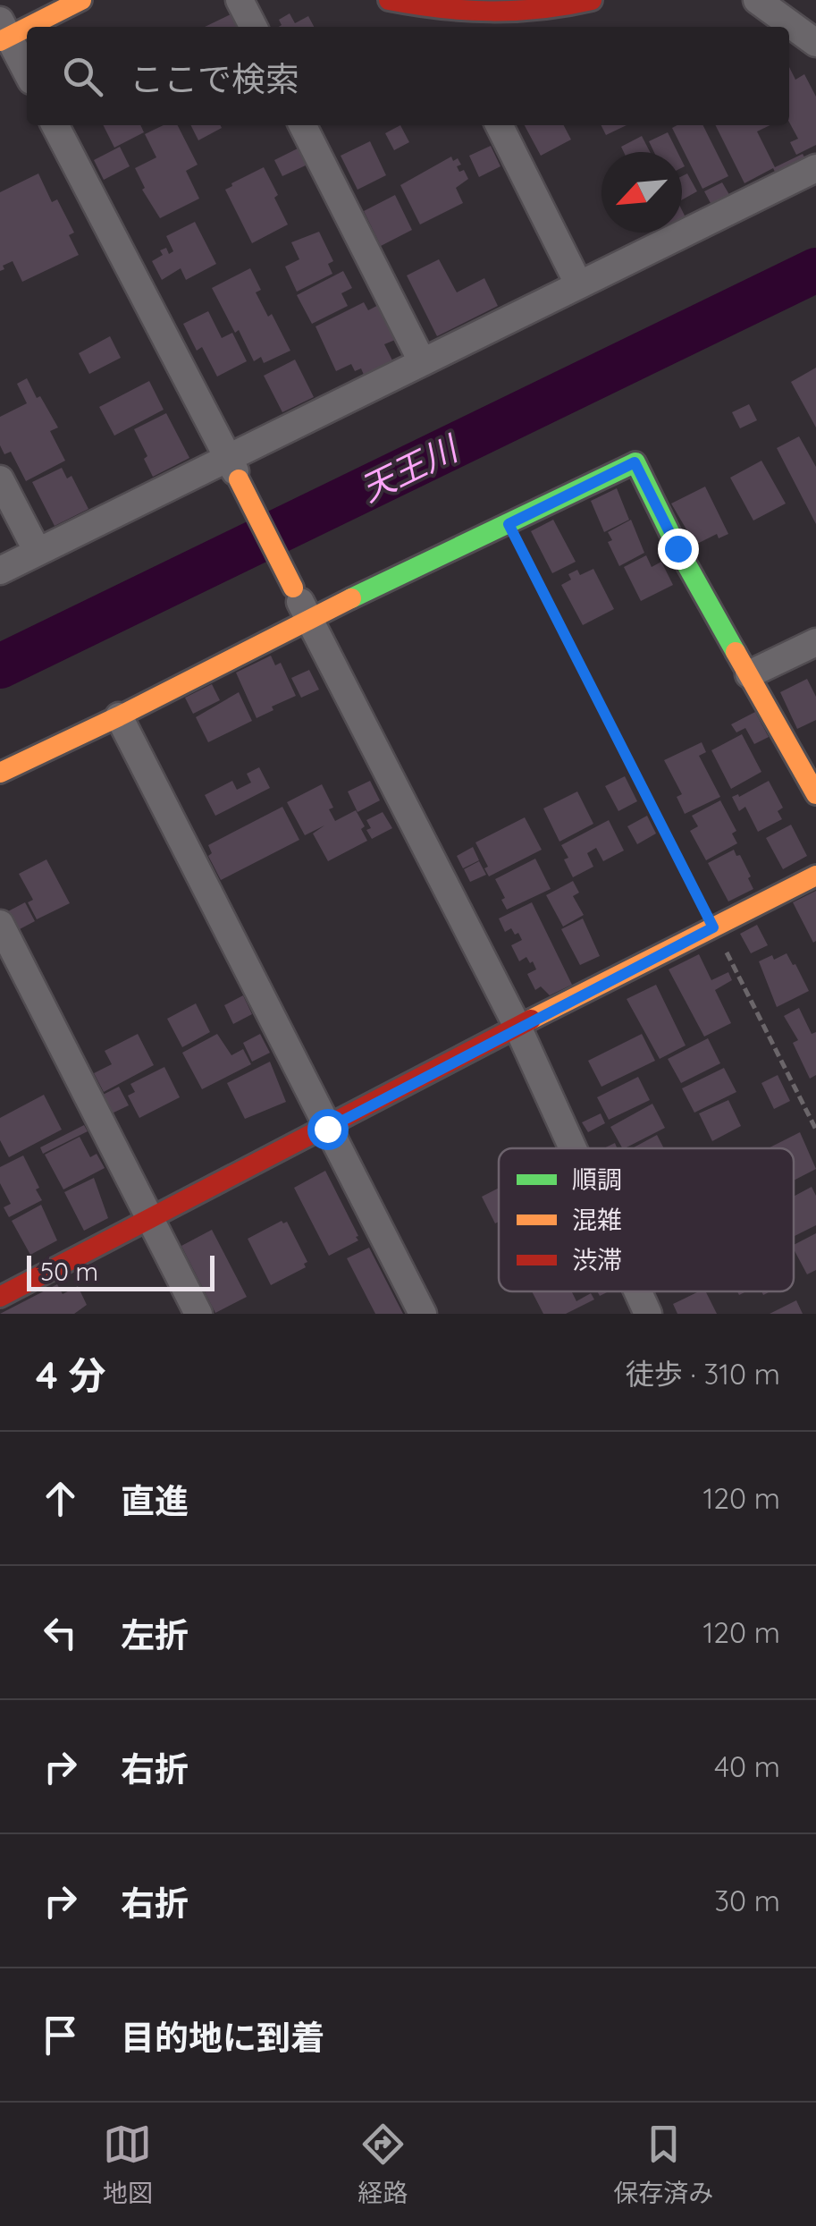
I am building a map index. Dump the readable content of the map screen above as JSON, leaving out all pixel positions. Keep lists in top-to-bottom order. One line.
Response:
{"water":["天王川"],"legend":["順調","混雑","渋滞"],"scale_bar":"50 m","north":"bottom left","page":{"search":"ここで検索","scale":"50 m","heading":["4 分","徒歩 · 310 m"],"list":[["直進","120 m"],["左折","120 m"],["右折","40 m"],["右折","30 m"],"目的地に到着"],"nav":["地図","経路","保存済み"]}}
